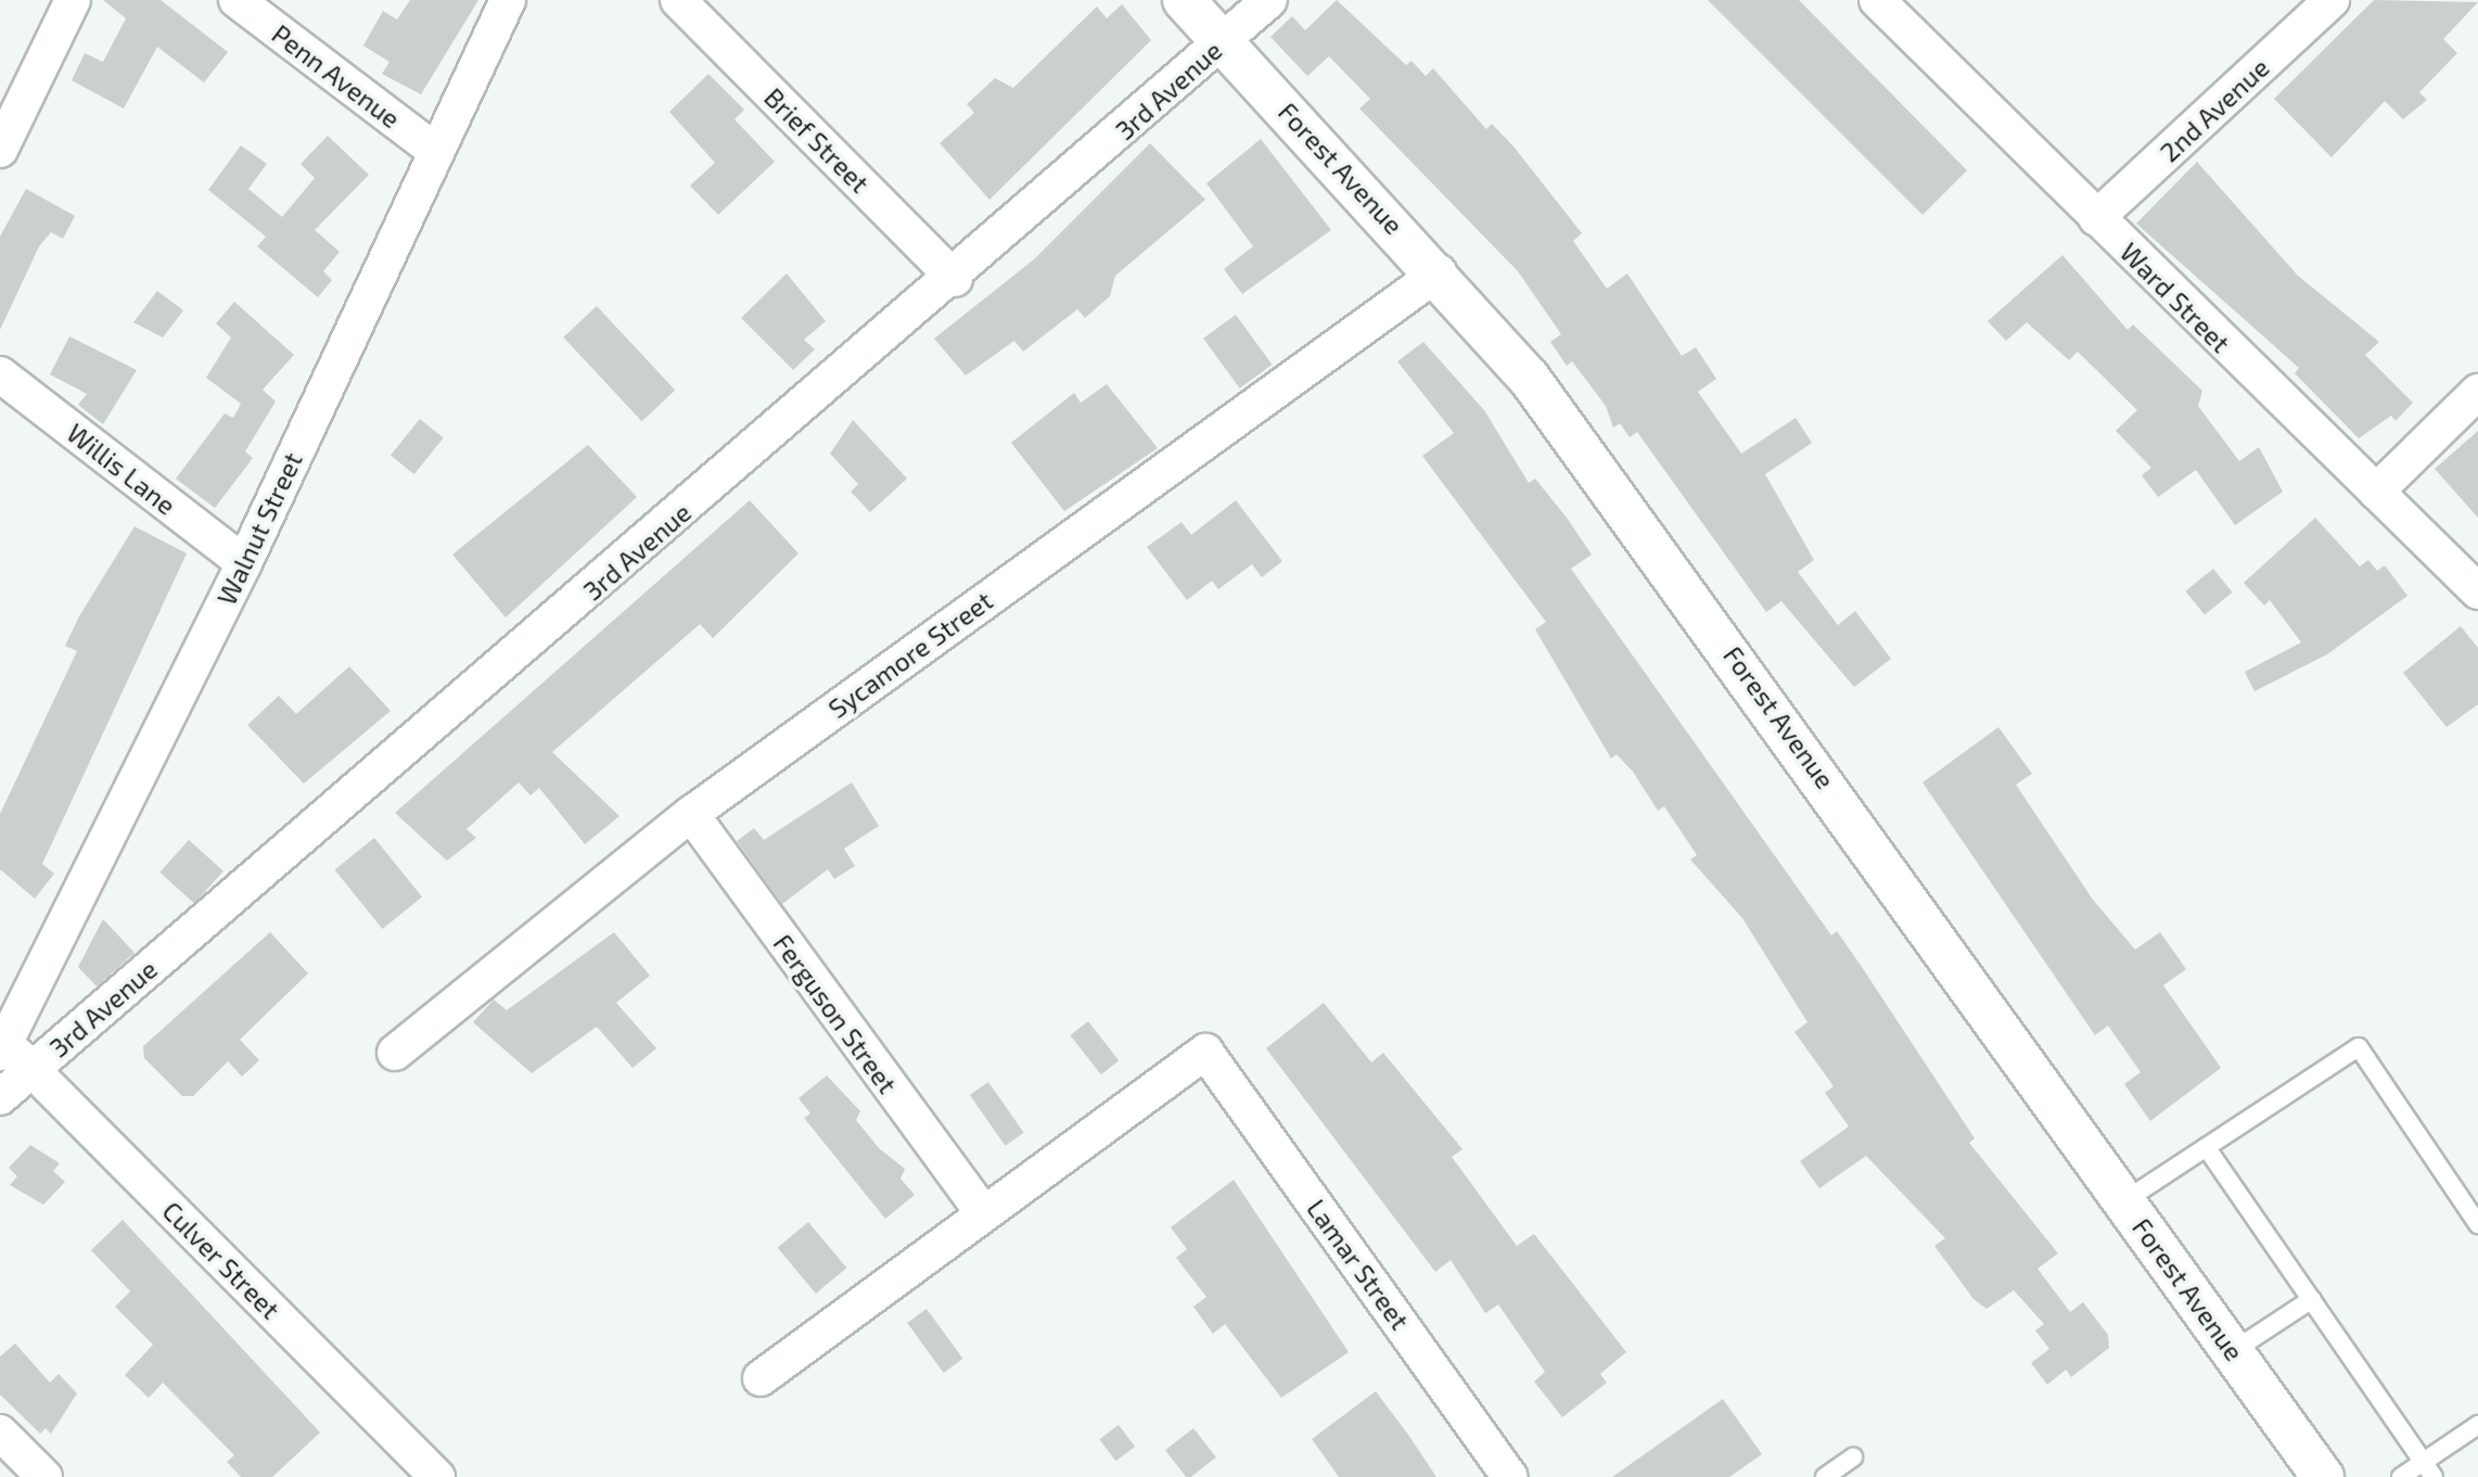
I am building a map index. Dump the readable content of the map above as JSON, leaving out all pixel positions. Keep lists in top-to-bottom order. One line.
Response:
{"streets":{"street":["Penn Avenue","3rd Avenue","2nd Avenue","Brief Street","Forest Avenue","Ward Street","Willis Lane","Walnut Street","Sycamore Street","Ferguson Street","Culver Street","Lamar Street"]},"crossings":[["Penn Avenue","Walnut Street"],["3rd Avenue","Brief Street"],["3rd Avenue","Forest Avenue"],["3rd Avenue","Culver Street"],["2nd Avenue","Ward Street"],["Forest Avenue","Sycamore Street"],["Willis Lane","Walnut Street"],["Walnut Street","Culver Street"],["Sycamore Street","Ferguson Street"],["Ferguson Street","Lamar Street"]]}
